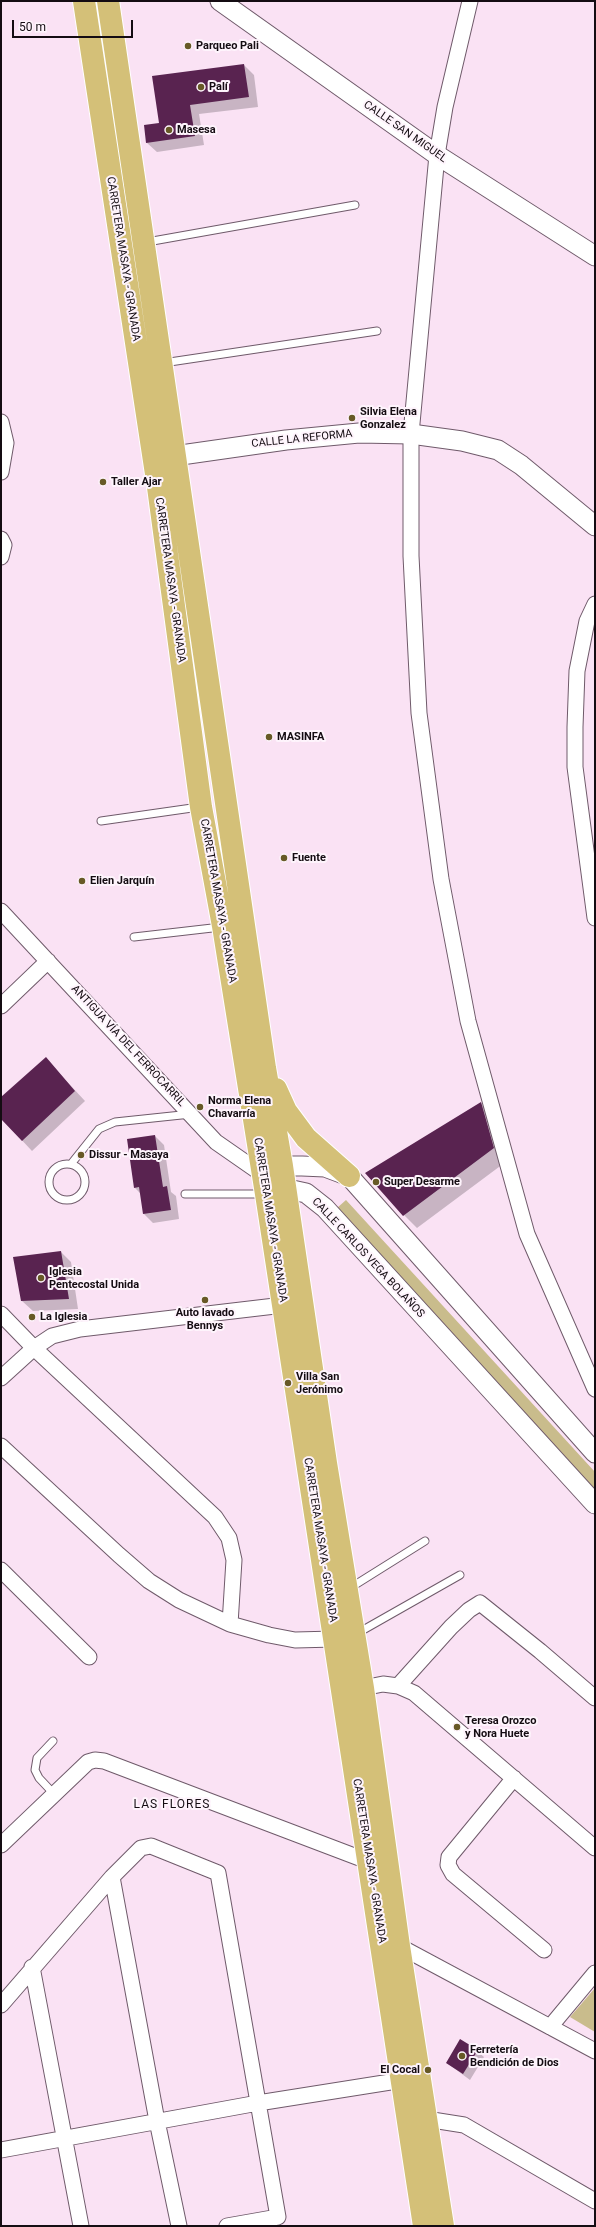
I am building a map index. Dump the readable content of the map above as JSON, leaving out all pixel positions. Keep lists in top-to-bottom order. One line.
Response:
{"streets":{"highway":["CARRETERA MASAYA - GRANADA"],"street":["CALLE SAN MIGUEL","CALLE LA REFORMA","ANTIGUA VÍA DEL FERROCARRIL","CALLE CARLOS VEGA BOLAÑOS"]},"crossings":[["CARRETERA MASAYA - GRANADA","CALLE LA REFORMA"],["CARRETERA MASAYA - GRANADA","ANTIGUA VÍA DEL FERROCARRIL"],["CARRETERA MASAYA - GRANADA","CALLE CARLOS VEGA BOLAÑOS"],["ANTIGUA VÍA DEL FERROCARRIL","CALLE CARLOS VEGA BOLAÑOS"]],"districts":["LAS FLORES"],"places":["Parqueo Pali","Palí","Masesa","Silvia Elena Gonzalez","Taller Ajar","MASINFA","Fuente","Elien Jarquín","Norma Elena Chavarría","Dissur - Masaya","Super Desarme","Iglesia Pentecostal Unida","Auto lavado Bennys","La Iglesia","Villa San Jerónimo","Teresa Orozco y Nora Huete","Ferretería Bendición de Dios","El Cocal"],"scale_bar":"50 m"}
